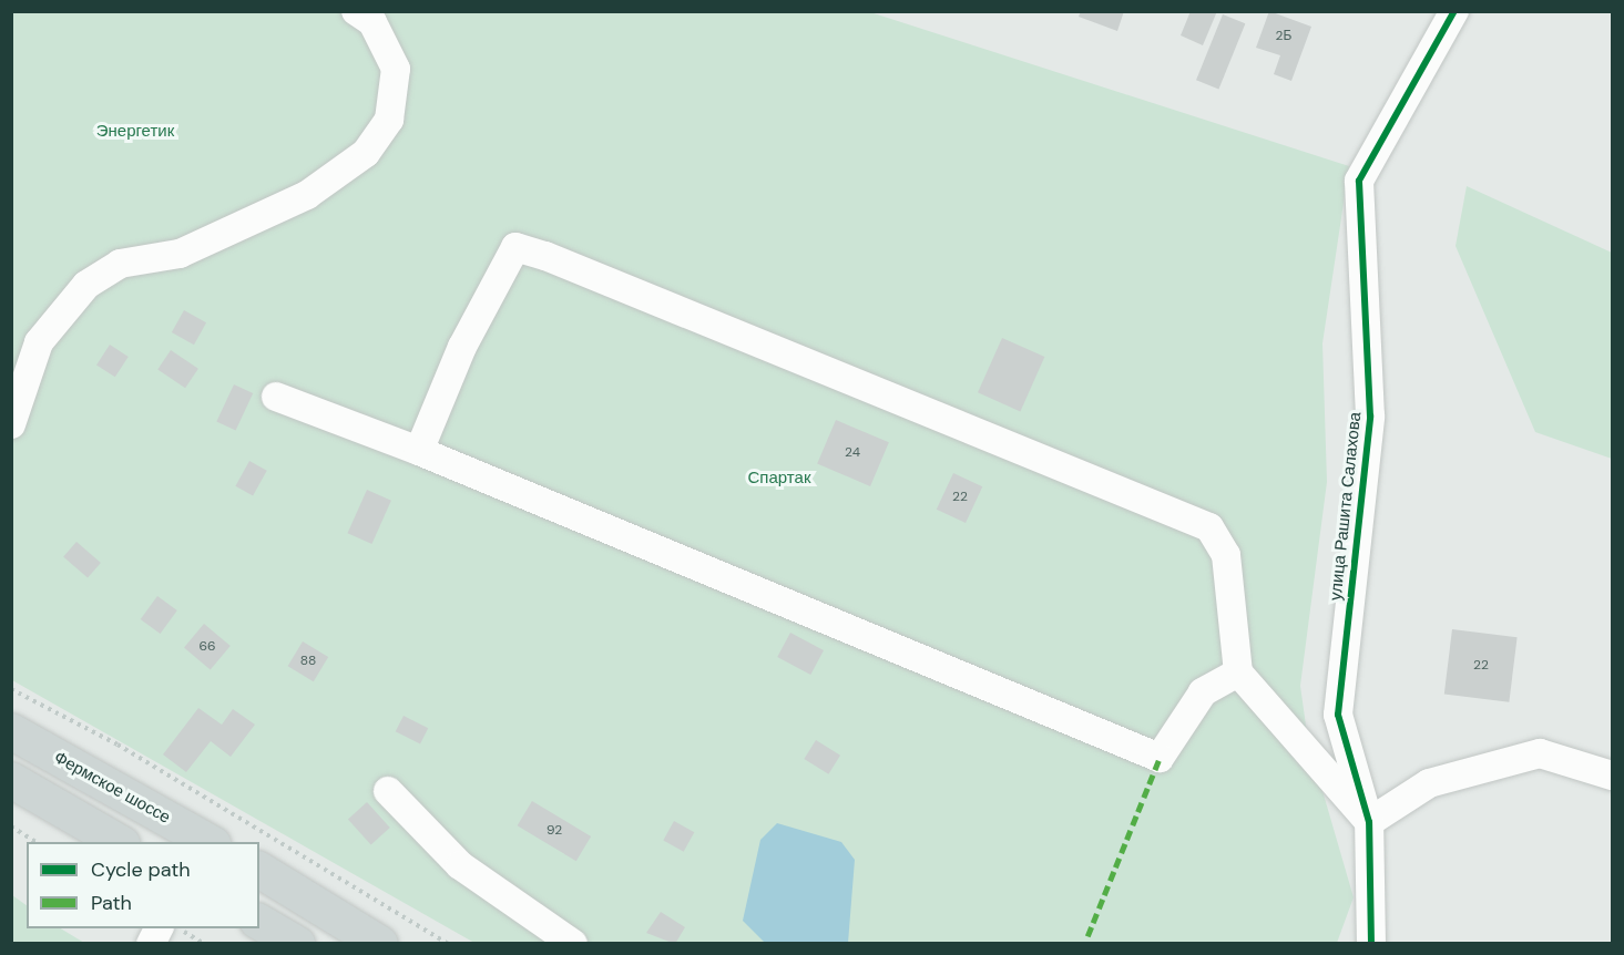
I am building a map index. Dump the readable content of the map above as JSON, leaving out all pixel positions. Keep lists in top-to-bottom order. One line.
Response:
{"streets":{"main road":["Фермское шоссе"],"street":["улица Рашита Салахова"]},"parks":["Энергетик","Спартак"],"house_numbers":["2Б","24","22","66","88","22","92"],"legend":["Cycle path","Path"]}
